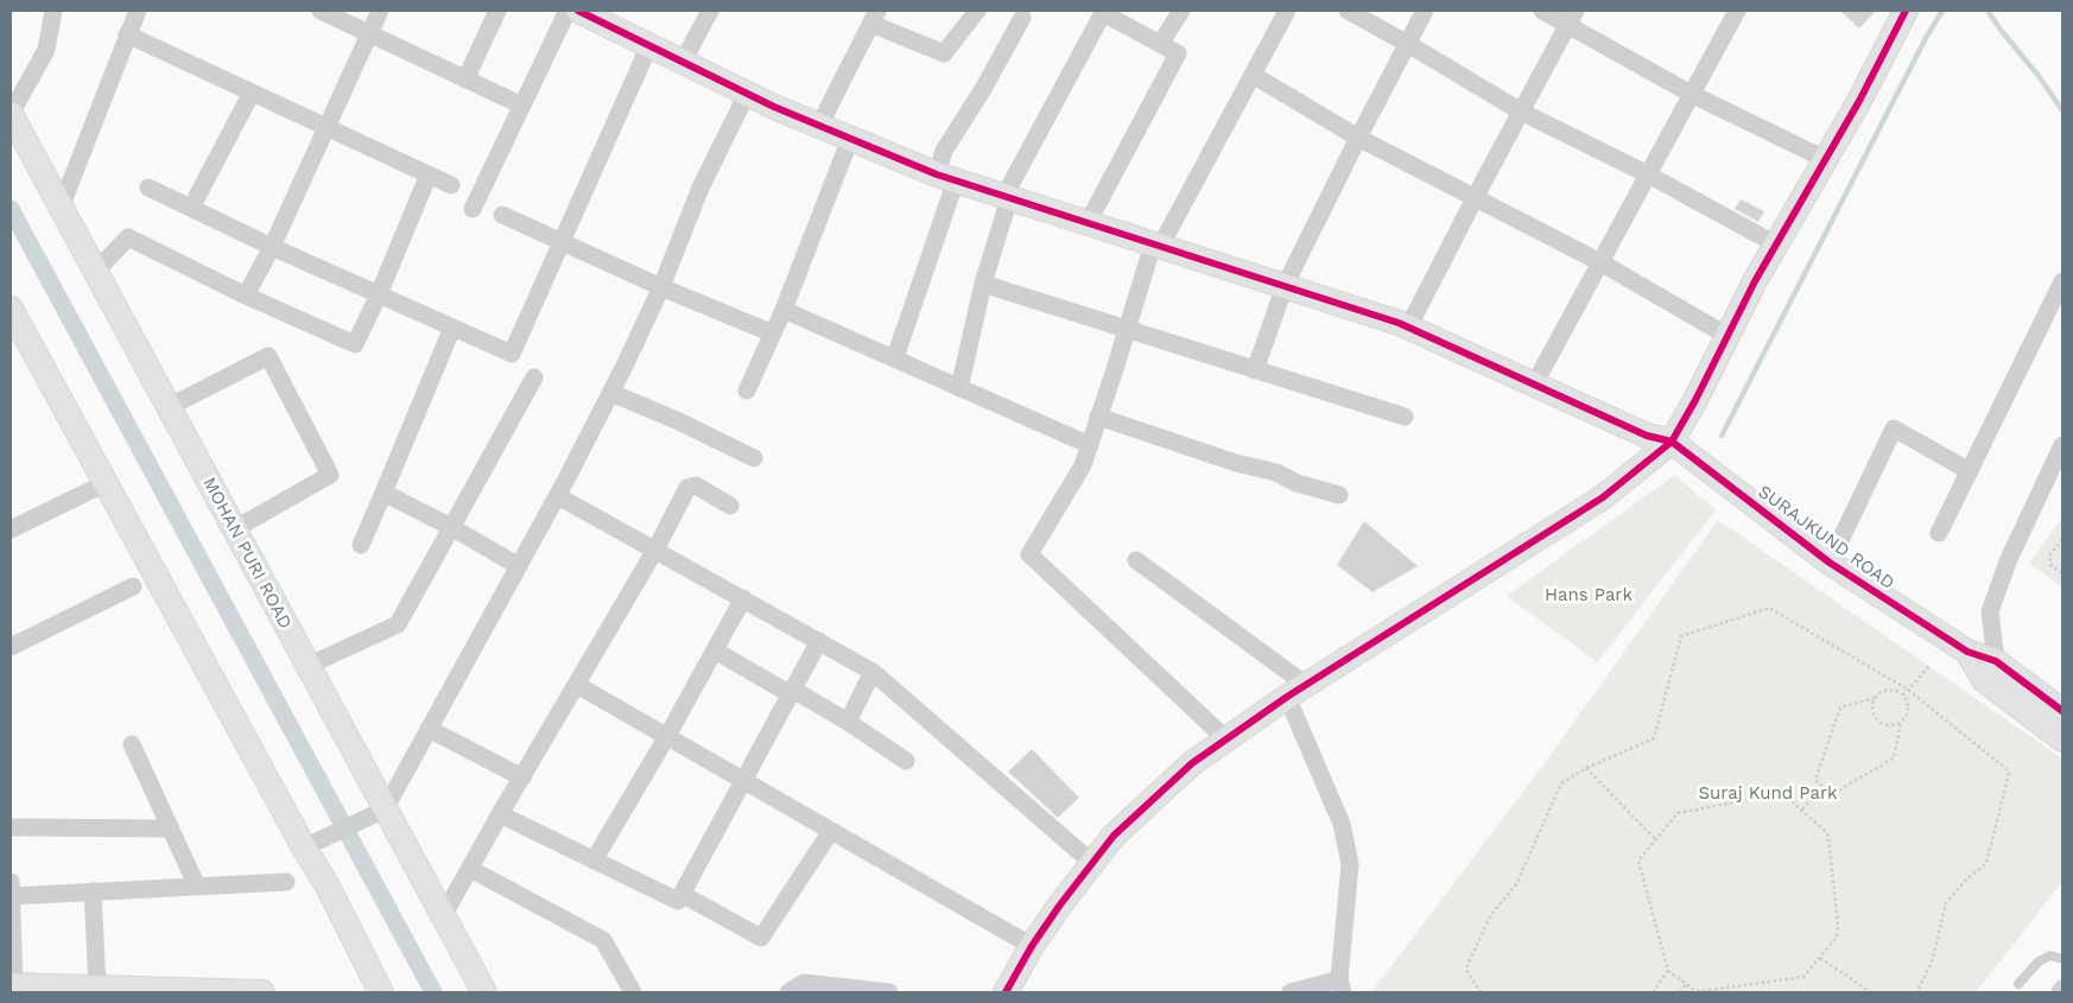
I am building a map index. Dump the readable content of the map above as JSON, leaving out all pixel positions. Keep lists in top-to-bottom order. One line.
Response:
{"streets":{"street":["SURAJKUND ROAD","MOHAN PURI ROAD"]},"parks":["Hans Park","Suraj Kund Park"]}
